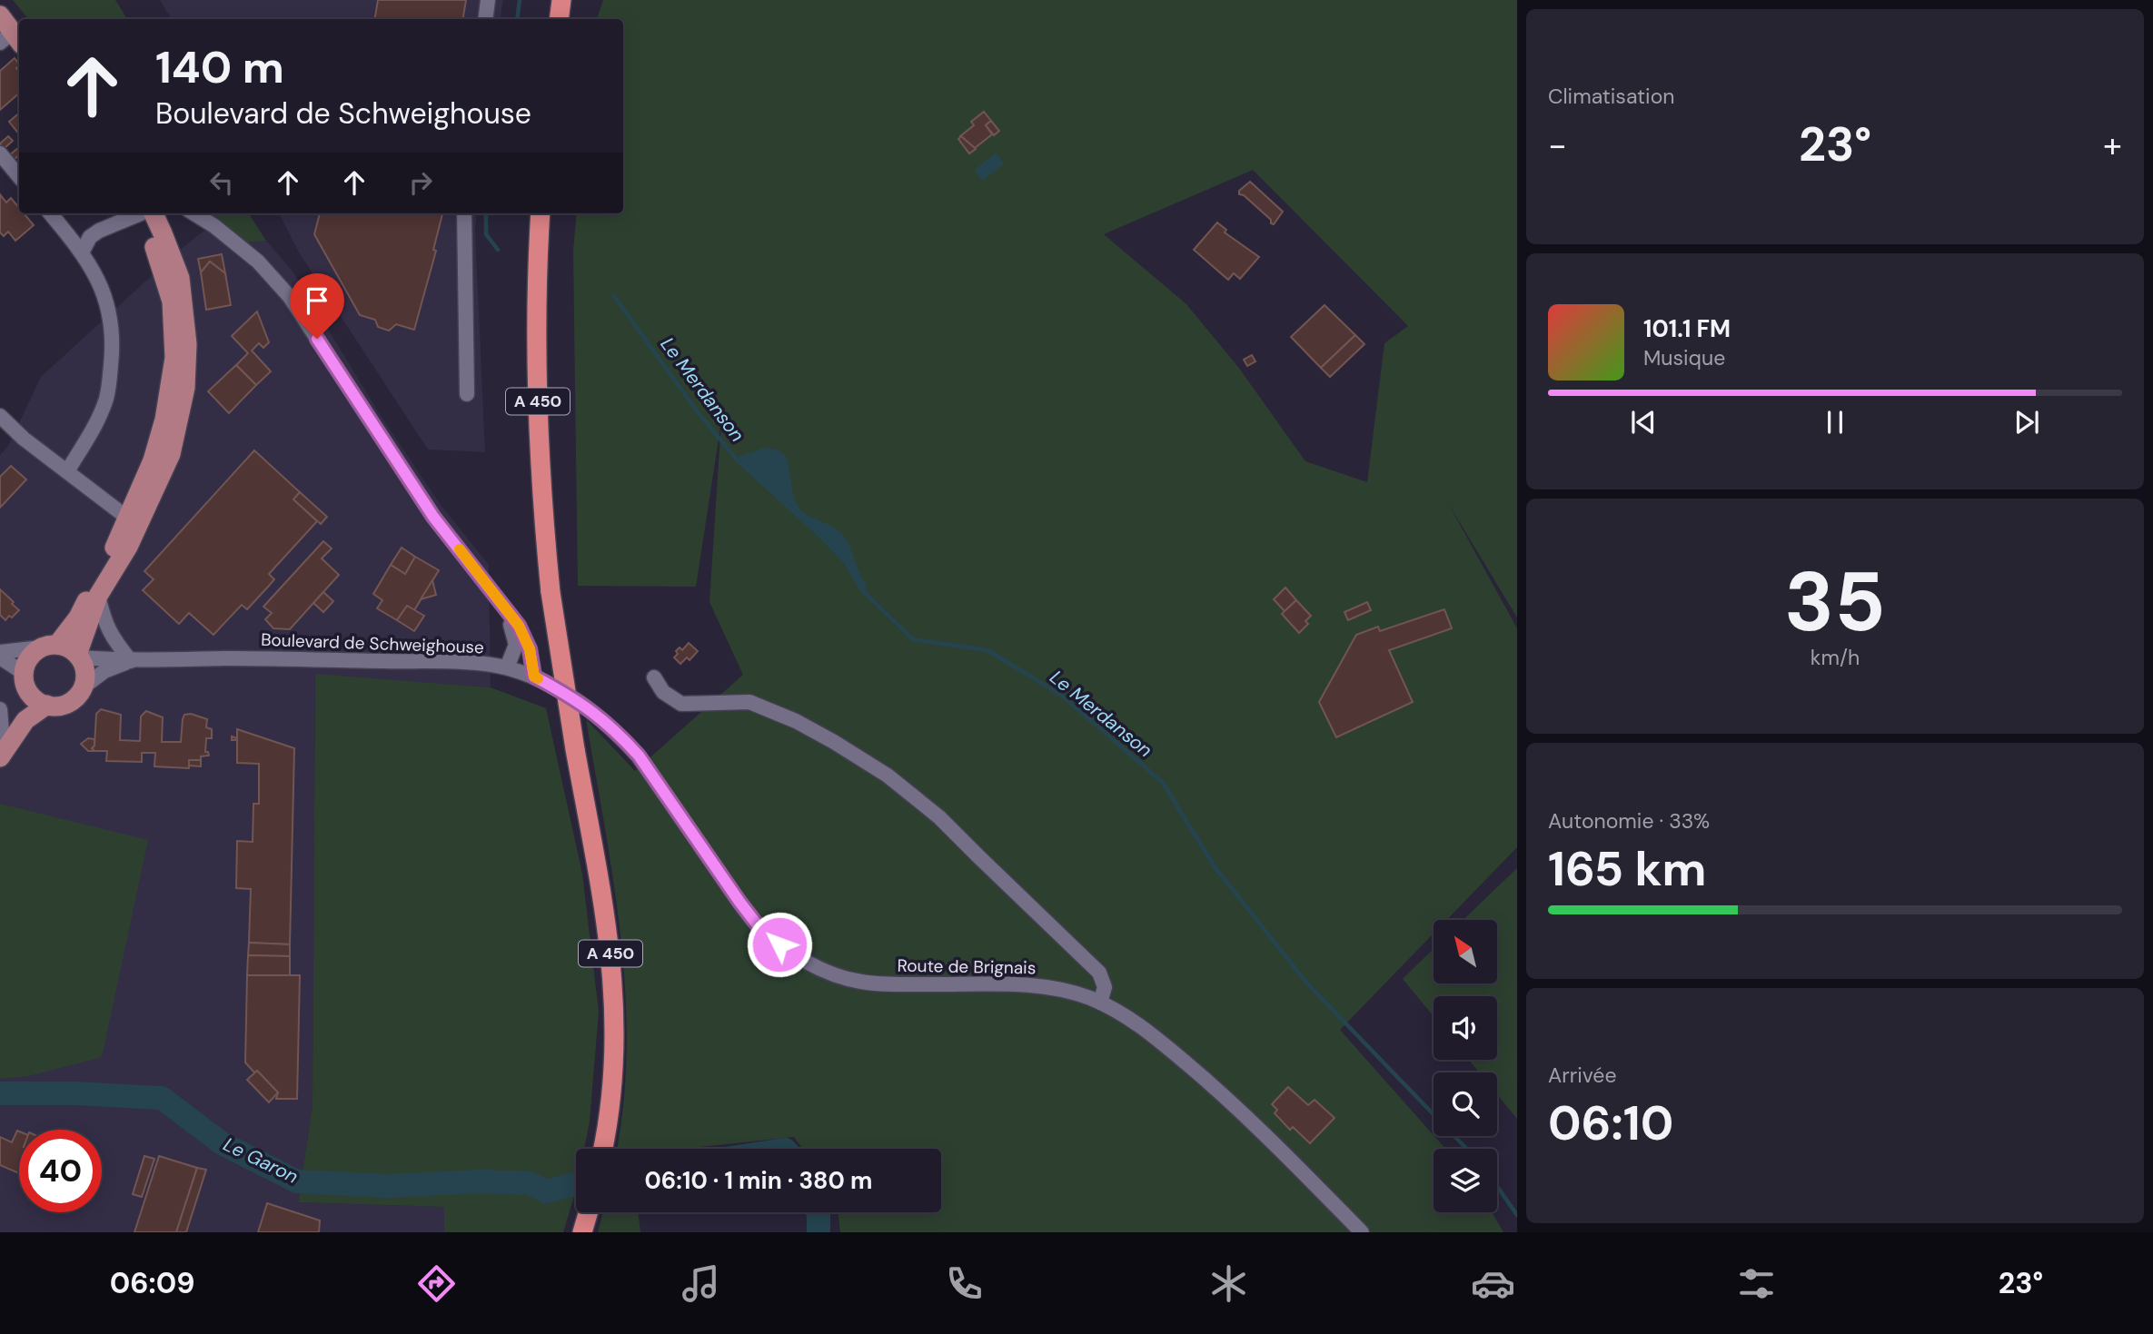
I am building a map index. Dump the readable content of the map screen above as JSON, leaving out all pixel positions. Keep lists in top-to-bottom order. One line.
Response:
{"streets":{"highway":["A 450"],"street":["Boulevard de Schweighouse","Route de Brignais"]},"crossings":[["Boulevard de Schweighouse","Route de Brignais"]],"water":["Le Merdanson","Le Garon"],"north":"top left","page":{"tile":["Climatisation",["35","km/h"],["Autonomie · 33%","165 km"],["Arrivée","06:10"]],"turn":["140 m","Boulevard de Schweighouse"],"heat":["−","23°","+"],"song":["101.1 FM","Musique"],"limit":"40","trip":"06:10 · 1 min · 380 m","tabs":["06:09","23°"]}}
